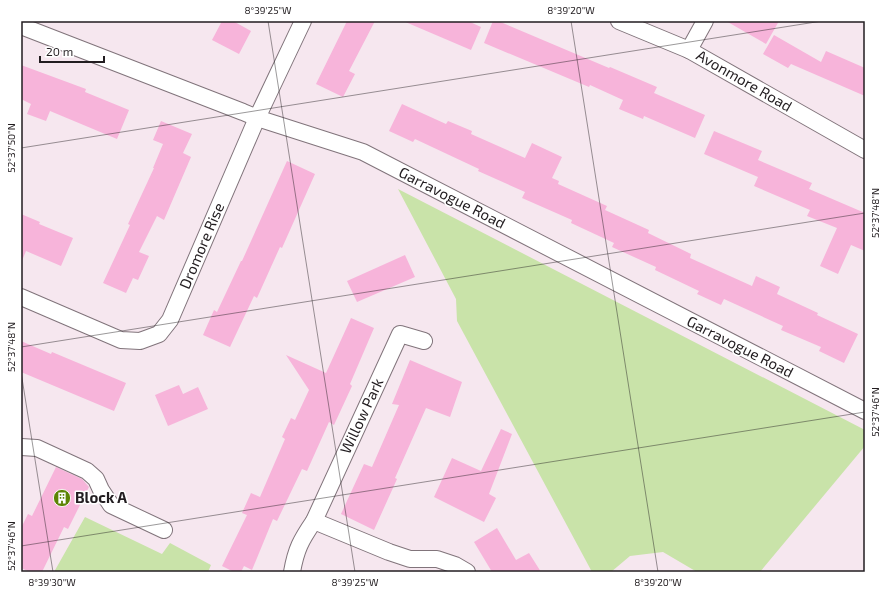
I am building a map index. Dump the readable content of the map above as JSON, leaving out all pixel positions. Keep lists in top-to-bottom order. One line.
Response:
{"streets":{"street":["Avonmore Road","Garravogue Road","Dromore Rise","Willow Park"]},"crossings":[["Garravogue Road","Dromore Rise"]],"places":{"building":["Block A"]},"scale_bar":"20 m","coordinates":["8°39'25\"W","8°39'20\"W","52°37'50\"N","52°37'48\"N","52°37'46\"N","8°39'30\"W"]}
